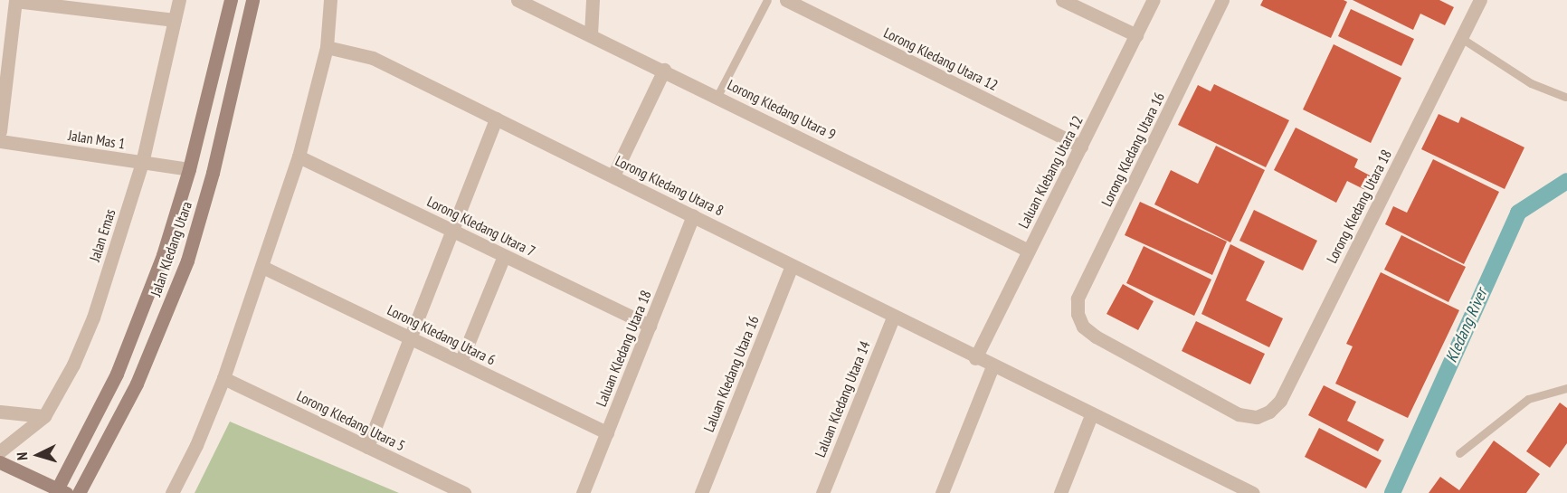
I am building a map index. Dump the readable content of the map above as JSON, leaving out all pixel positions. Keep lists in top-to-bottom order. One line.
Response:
{"streets":{"main road":["Jalan Kledang Utara"],"street":["Lorong Kledang Utara 12","Lorong Kledang Utara 9","Jalan Mas 1","Lorong Kledang Utara 16","Laluan Klebang Utara 12","Lorong Kledang Utara 8","Lorong Kledang Utara 18","Lorong Kledang Utara 7","Jalan Emas","Lorong Kledang Utara 6","Laluan Kledang Utara 18","Laluan Kledang Utara 16","Laluan Kledang Utara 14","Lorong Kledang Utara 5"]},"crossings":[["Lorong Kledang Utara 12","Laluan Klebang Utara 12"],["Lorong Kledang Utara 9","Laluan Klebang Utara 12"],["Jalan Mas 1","Jalan Emas"],["Jalan Mas 1","Jalan Kledang Utara"],["Lorong Kledang Utara 16","Lorong Kledang Utara 18"],["Laluan Klebang Utara 12","Lorong Kledang Utara 8"],["Lorong Kledang Utara 8","Laluan Kledang Utara 18"],["Lorong Kledang Utara 8","Laluan Kledang Utara 16"],["Lorong Kledang Utara 8","Laluan Kledang Utara 14"],["Lorong Kledang Utara 7","Laluan Kledang Utara 18"],["Lorong Kledang Utara 6","Laluan Kledang Utara 18"]],"water":["Kledang River"],"north":"left"}
